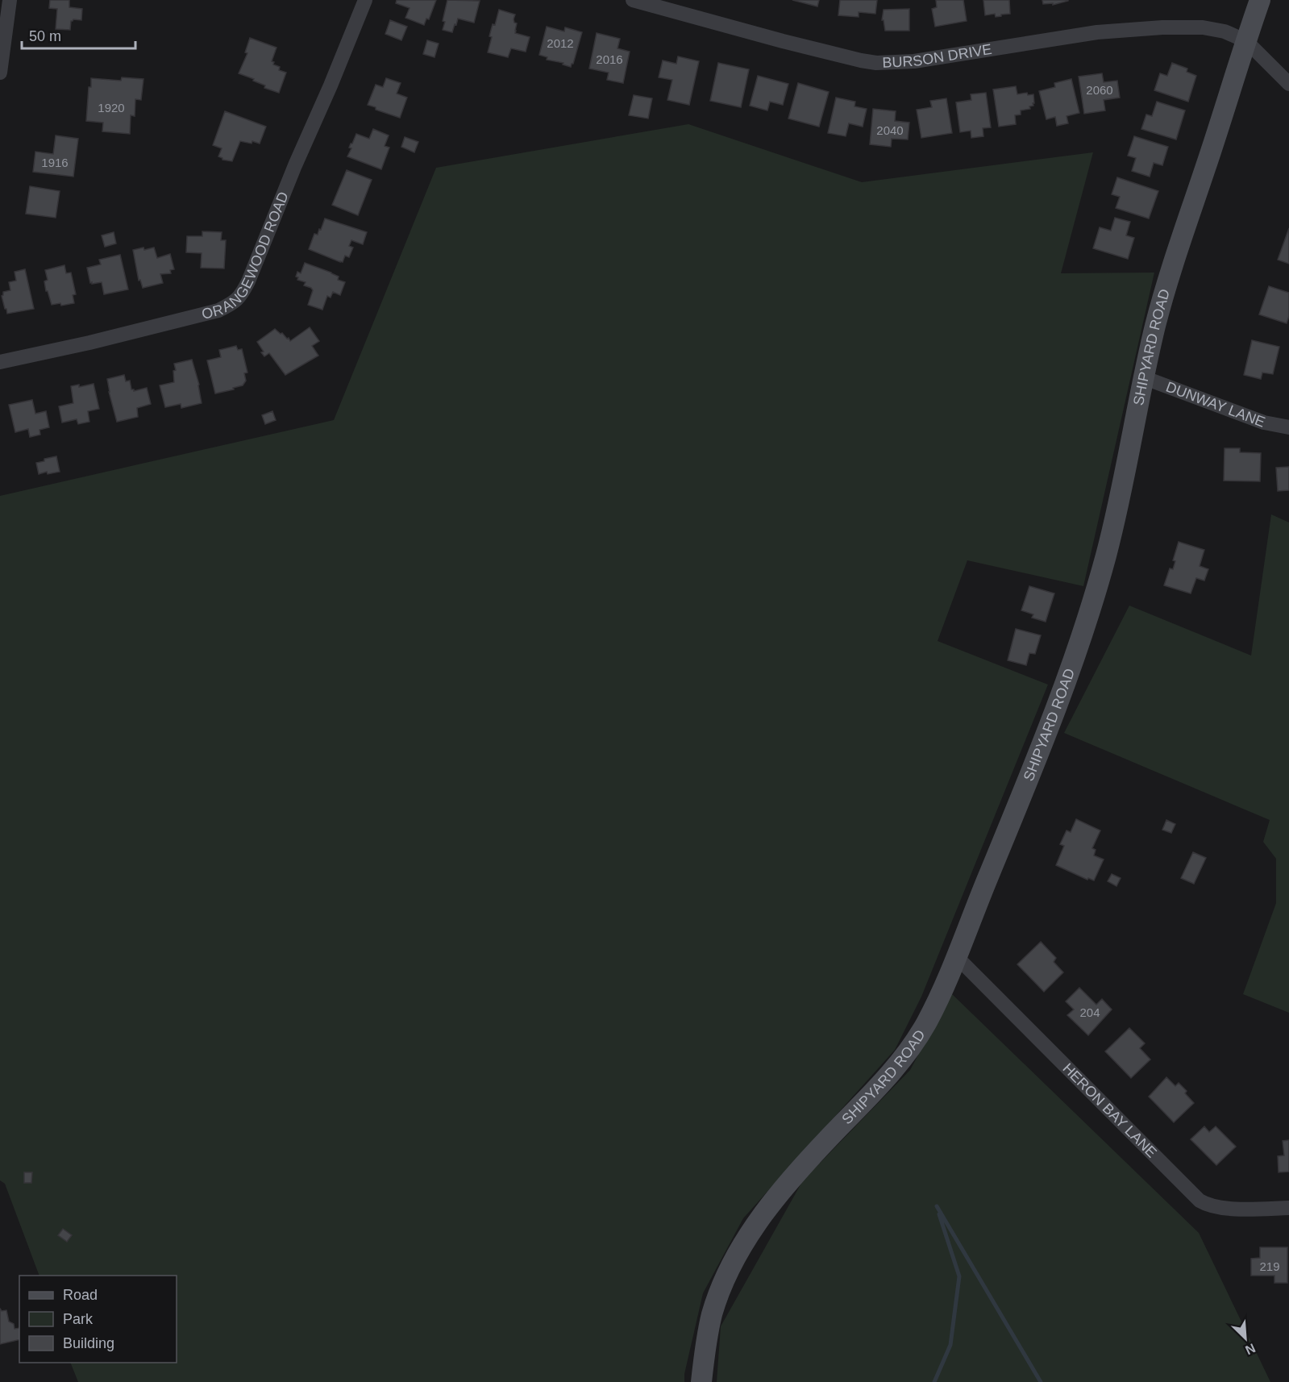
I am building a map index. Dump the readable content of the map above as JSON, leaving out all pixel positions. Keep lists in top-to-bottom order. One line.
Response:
{"streets":{"street":["BURSON DRIVE","ORANGEWOOD ROAD","SHIPYARD ROAD","DUNWAY LANE","HERON BAY LANE"]},"crossings":[["BURSON DRIVE","SHIPYARD ROAD"],["SHIPYARD ROAD","DUNWAY LANE"],["SHIPYARD ROAD","HERON BAY LANE"]],"house_numbers":["2012","2016","2060","1920","2040","1916","204","219"],"legend":["Road","Park","Building"],"scale_bar":"50 m","north":"bottom right"}
